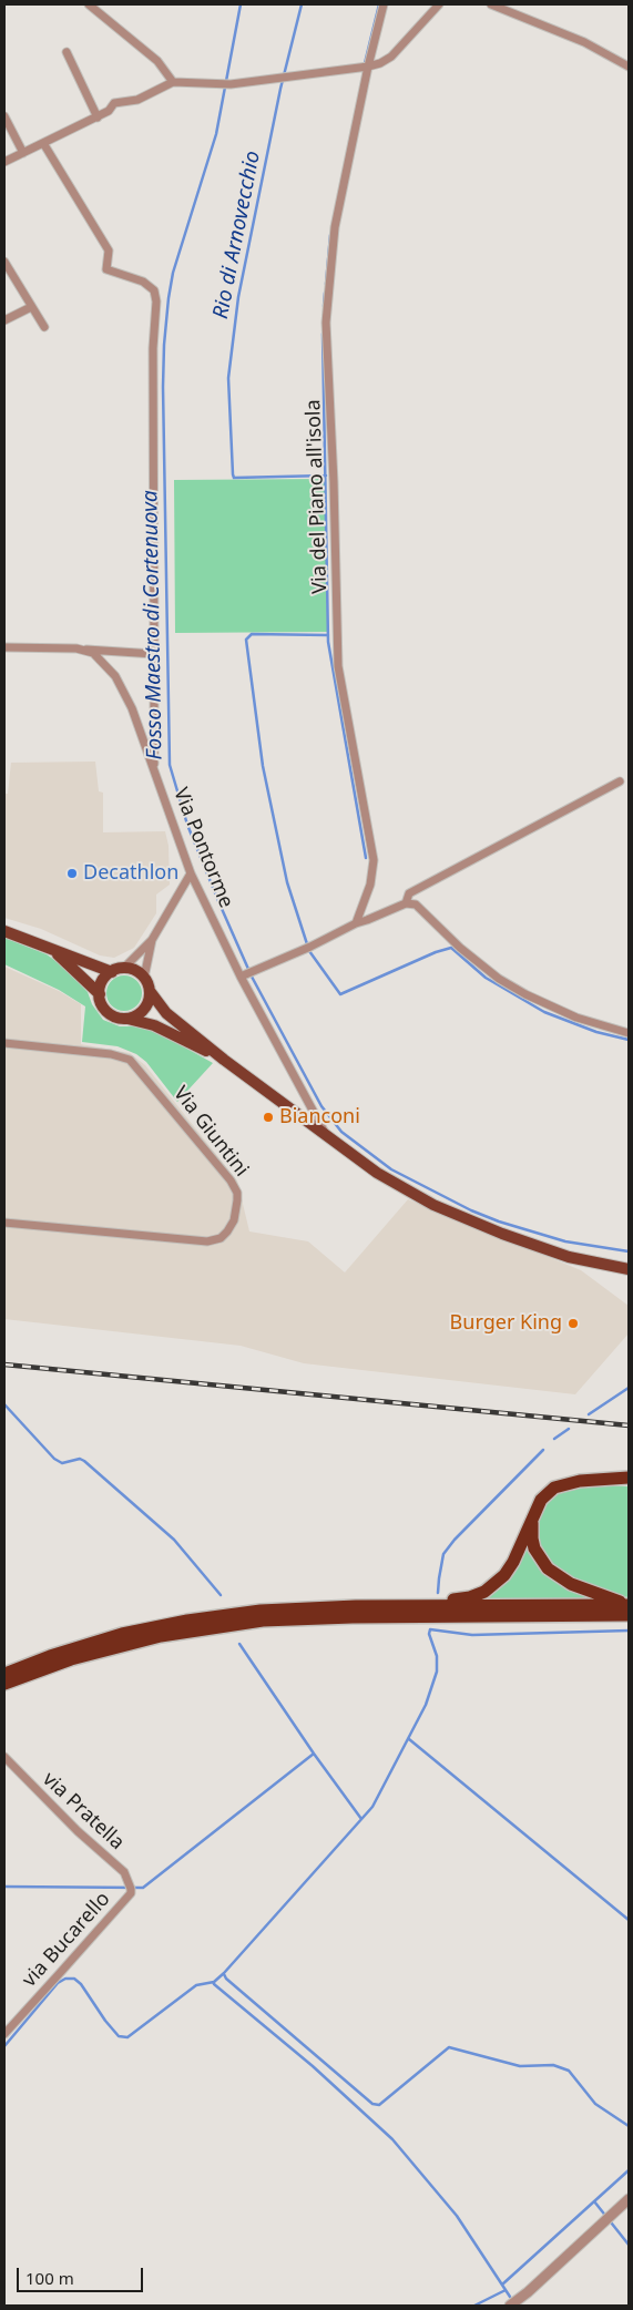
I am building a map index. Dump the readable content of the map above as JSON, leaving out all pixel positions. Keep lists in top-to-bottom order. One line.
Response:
{"streets":{"street":["Via del Piano all'isola","Via Pontorme","Via Giuntini","via Pratella","via Bucarello"]},"crossings":[["via Pratella","via Bucarello"]],"water":["Rio di Arnovecchio","Fosso Maestro di Cortenuova"],"places":["Decathlon","Bianconi","Burger King"],"scale_bar":"100 m"}
